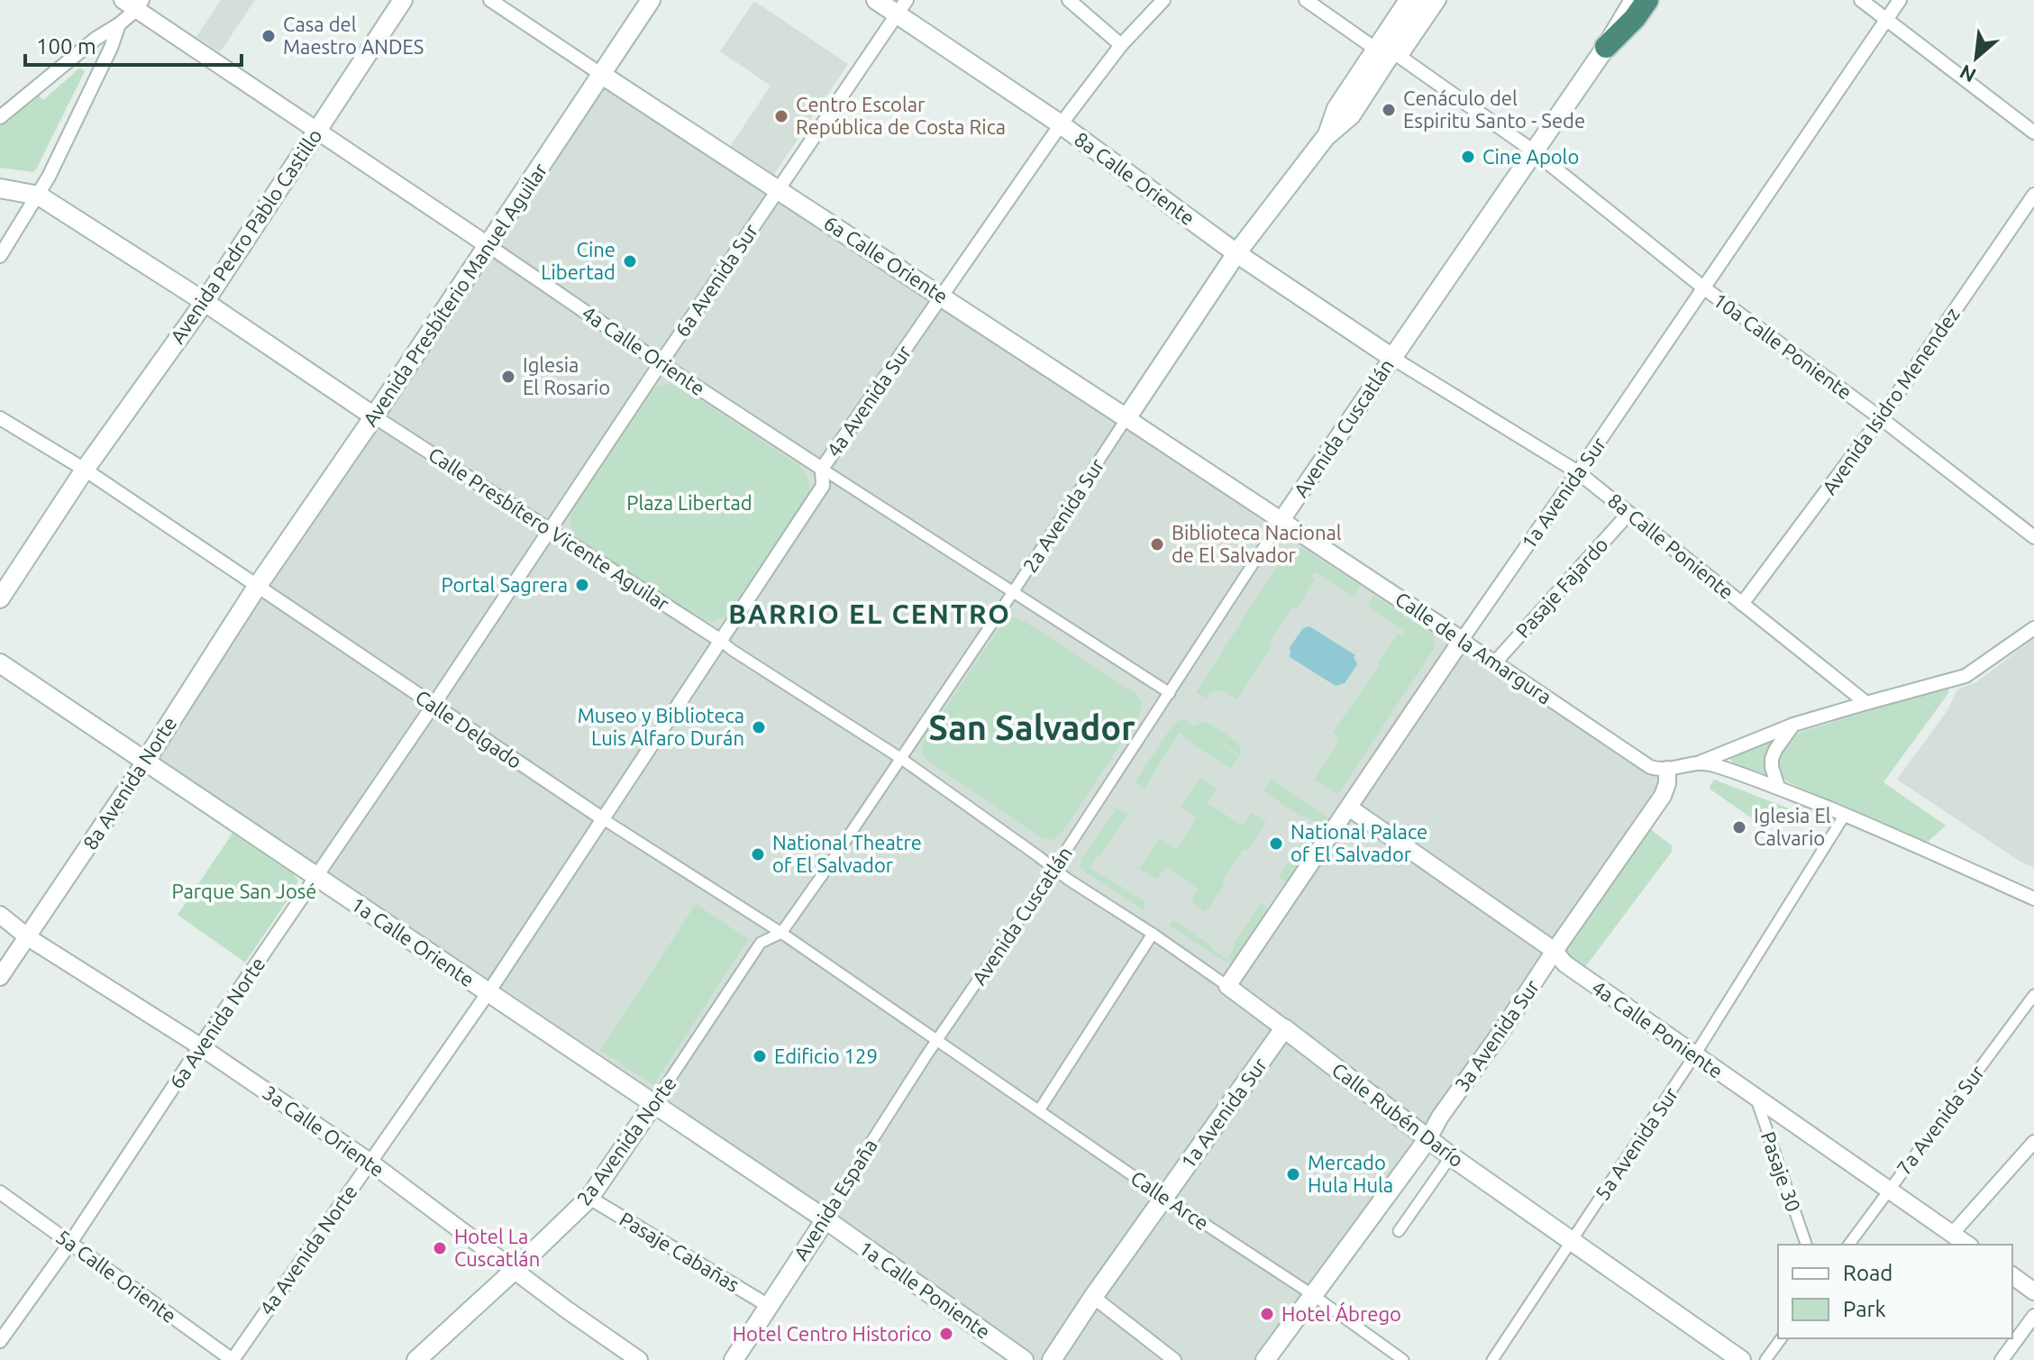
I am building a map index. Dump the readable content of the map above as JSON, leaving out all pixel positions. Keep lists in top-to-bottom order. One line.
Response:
{"streets":{"main road":["8a Calle Oriente","Avenida Pedro Pablo Castillo","6a Calle Oriente","Avenida Presbíterio Manuel Aguilar","Avenida Cuscatlán","1a Avenida Sur","2a Avenida Sur","Calle Presbítero Vicente Aguilar","8a Avenida Norte","1a Calle Oriente","3a Avenida Sur","Calle Rubén Darío","2a Avenida Norte","Avenida España","1a Calle Poniente"],"street":["6a Avenida Sur","10a Calle Poniente","4a Calle Oriente","4a Avenida Sur","Avenida Isidro Menendez","8a Calle Poniente","Pasaje Fajardo","Calle de la Amargura","Calle Delgado","6a Avenida Norte","4a Calle Poniente","7a Avenida Sur","3a Calle Oriente","5a Avenida Sur","Pasaje 30","Calle Arce","4a Avenida Norte","Pasaje Cabañas","5a Calle Oriente"]},"crossings":[["8a Calle Oriente","6a Avenida Sur"],["8a Calle Oriente","4a Avenida Sur"],["8a Calle Oriente","Avenida Cuscatlán"],["8a Calle Oriente","2a Avenida Sur"],["8a Calle Oriente","8a Calle Poniente"],["Avenida Pedro Pablo Castillo","4a Calle Oriente"],["Avenida Pedro Pablo Castillo","Calle Presbítero Vicente Aguilar"],["Avenida Pedro Pablo Castillo","Calle Delgado"],["6a Calle Oriente","6a Avenida Sur"],["6a Calle Oriente","Avenida Presbíterio Manuel Aguilar"],["6a Calle Oriente","4a Avenida Sur"],["6a Calle Oriente","Avenida Cuscatlán"],["6a Calle Oriente","2a Avenida Sur"],["6a Calle Oriente","Calle de la Amargura"],["6a Avenida Sur","4a Calle Oriente"],["6a Avenida Sur","Calle Presbítero Vicente Aguilar"],["6a Avenida Sur","Calle Delgado"],["6a Avenida Sur","6a Avenida Norte"],["Avenida Presbíterio Manuel Aguilar","4a Calle Oriente"],["Avenida Presbíterio Manuel Aguilar","Calle Presbítero Vicente Aguilar"],["Avenida Presbíterio Manuel Aguilar","Calle Delgado"],["Avenida Presbíterio Manuel Aguilar","8a Avenida Norte"],["10a Calle Poniente","Avenida Isidro Menendez"],["10a Calle Poniente","Avenida Cuscatlán"],["10a Calle Poniente","1a Avenida Sur"],["10a Calle Poniente","2a Avenida Sur"],["4a Calle Oriente","4a Avenida Sur"],["4a Calle Oriente","Avenida Cuscatlán"],["4a Calle Oriente","2a Avenida Sur"],["4a Avenida Sur","Calle Presbítero Vicente Aguilar"],["4a Avenida Sur","Calle Delgado"],["4a Avenida Sur","4a Avenida Norte"],["Avenida Isidro Menendez","8a Calle Poniente"],["Avenida Cuscatlán","Calle Presbítero Vicente Aguilar"],["Avenida Cuscatlán","8a Calle Poniente"],["Avenida Cuscatlán","Calle de la Amargura"],["Avenida Cuscatlán","Calle Delgado"],["Avenida Cuscatlán","Calle Rubén Darío"],["Avenida Cuscatlán","Avenida España"],["Avenida Cuscatlán","Calle Arce"],["1a Avenida Sur","8a Calle Poniente"],["1a Avenida Sur","Calle de la Amargura"],["1a Avenida Sur","4a Calle Poniente"],["1a Avenida Sur","Calle Rubén Darío"],["1a Avenida Sur","Calle Arce"],["2a Avenida Sur","Calle Presbítero Vicente Aguilar"],["2a Avenida Sur","Calle Delgado"],["2a Avenida Sur","2a Avenida Norte"],["Calle Presbítero Vicente Aguilar","Calle Rubén Darío"],["8a Calle Poniente","Pasaje Fajardo"],["Pasaje Fajardo","Calle de la Amargura"],["Calle de la Amargura","3a Avenida Sur"],["Calle Delgado","8a Avenida Norte"],["Calle Delgado","6a Avenida Norte"],["Calle Delgado","2a Avenida Norte"],["Calle Delgado","Avenida España"],["Calle Delgado","Calle Arce"],["Calle Delgado","4a Avenida Norte"],["8a Avenida Norte","1a Calle Oriente"],["8a Avenida Norte","3a Calle Oriente"],["1a Calle Oriente","6a Avenida Norte"],["1a Calle Oriente","2a Avenida Norte"],["1a Calle Oriente","Avenida España"],["1a Calle Oriente","4a Avenida Norte"],["1a Calle Oriente","1a Calle Poniente"],["6a Avenida Norte","3a Calle Oriente"],["6a Avenida Norte","5a Calle Oriente"],["4a Calle Poniente","3a Avenida Sur"],["4a Calle Poniente","7a Avenida Sur"],["4a Calle Poniente","5a Avenida Sur"],["4a Calle Poniente","Pasaje 30"],["3a Avenida Sur","Calle Rubén Darío"],["3a Avenida Sur","Calle Arce"],["Calle Rubén Darío","5a Avenida Sur"],["3a Calle Oriente","2a Avenida Norte"],["3a Calle Oriente","4a Avenida Norte"],["2a Avenida Norte","Pasaje Cabañas"],["Avenida España","Calle Arce"],["Avenida España","Pasaje Cabañas"],["Avenida España","1a Calle Poniente"],["4a Avenida Norte","5a Calle Oriente"]],"districts":["BARRIO EL CENTRO","San Salvador"],"parks":["Plaza Libertad","Parque San José"],"places":["Casa del Maestro ANDES","Cenáculo del Espiritu Santo - Sede","Centro Escolar República de Costa Rica","Cine Apolo","Cine Libertad","Iglesia El Rosario","Biblioteca Nacional de El Salvador","Portal Sagrera","Museo y Biblioteca Luis Alfaro Durán","Iglesia El Calvario","National Palace of El Salvador","National Theatre of El Salvador","Edificio 129","Mercado Hula Hula","Hotel La Cuscatlán","Hotel Ábrego","Hotel Centro Historico"],"legend":["Road","Park"],"scale_bar":"100 m","north":"bottom left"}
